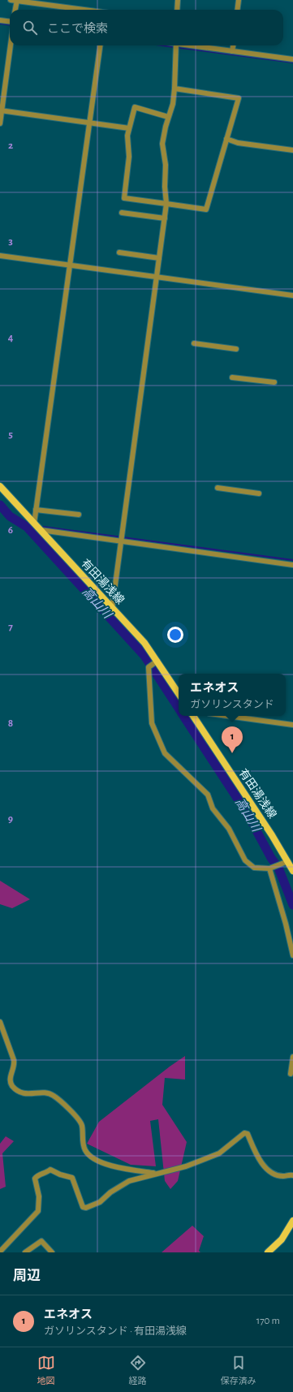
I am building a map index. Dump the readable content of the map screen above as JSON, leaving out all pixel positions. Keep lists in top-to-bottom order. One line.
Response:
{"streets":{"main road":["有田湯浅線"]},"water":["高山川"],"page":{"search":"ここで検索","popup":["エネオス","ガソリンスタンド"],"pins":"1","heading":"周辺","list":[{"mark":"1","name":"エネオス","note":"ガソリンスタンド · 有田湯浅線","value":"170 m"}],"nav":["地図","経路","保存済み"]},"grid":{"rows":["2","3","4","5","6","7","8","9"]}}
